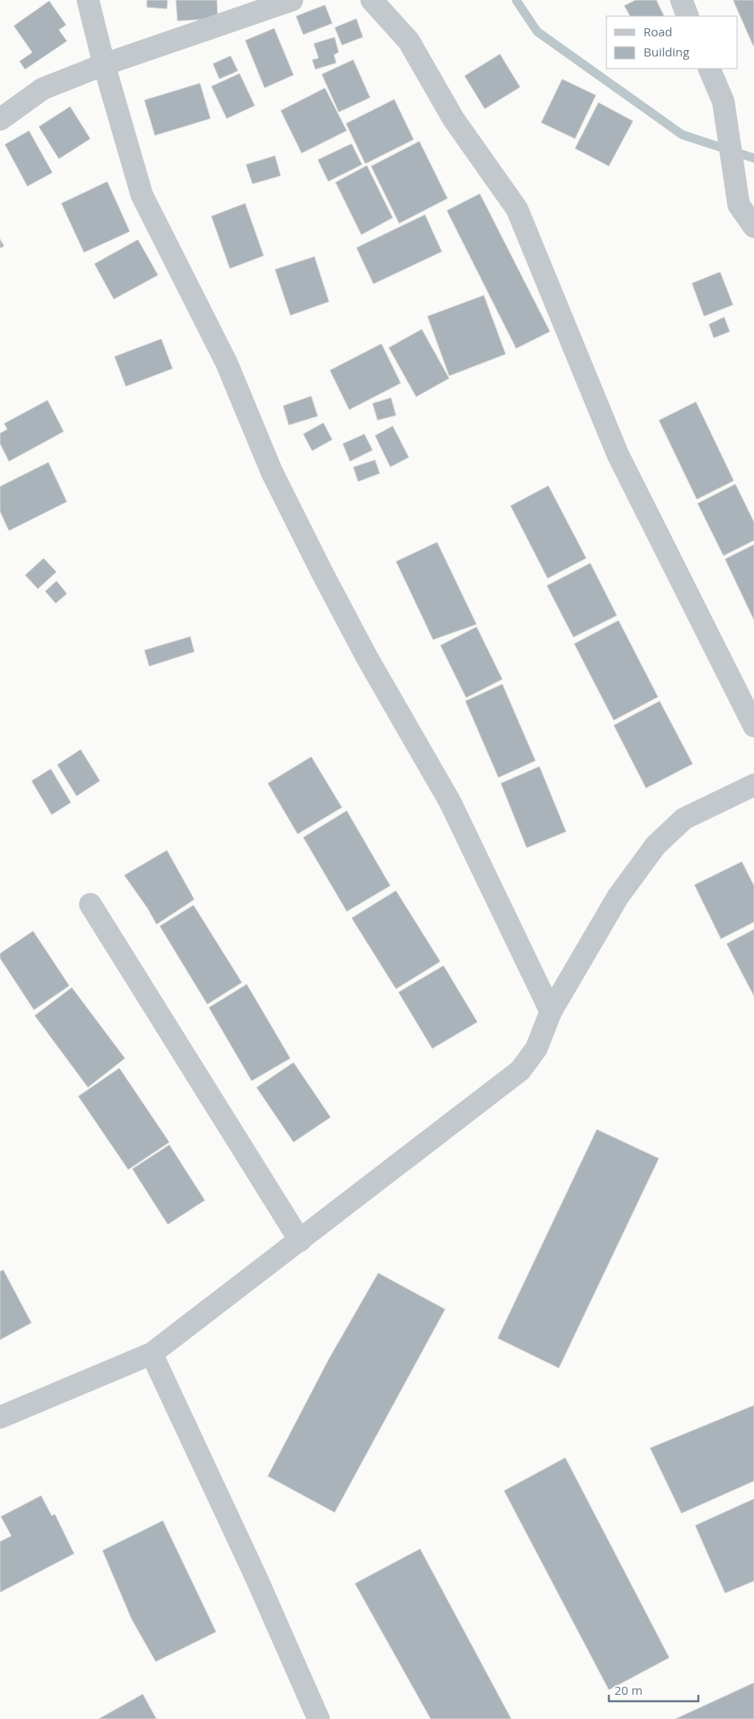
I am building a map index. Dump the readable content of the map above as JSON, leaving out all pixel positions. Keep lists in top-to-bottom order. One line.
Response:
{"legend":["Road","Building"],"scale_bar":"20 m"}
